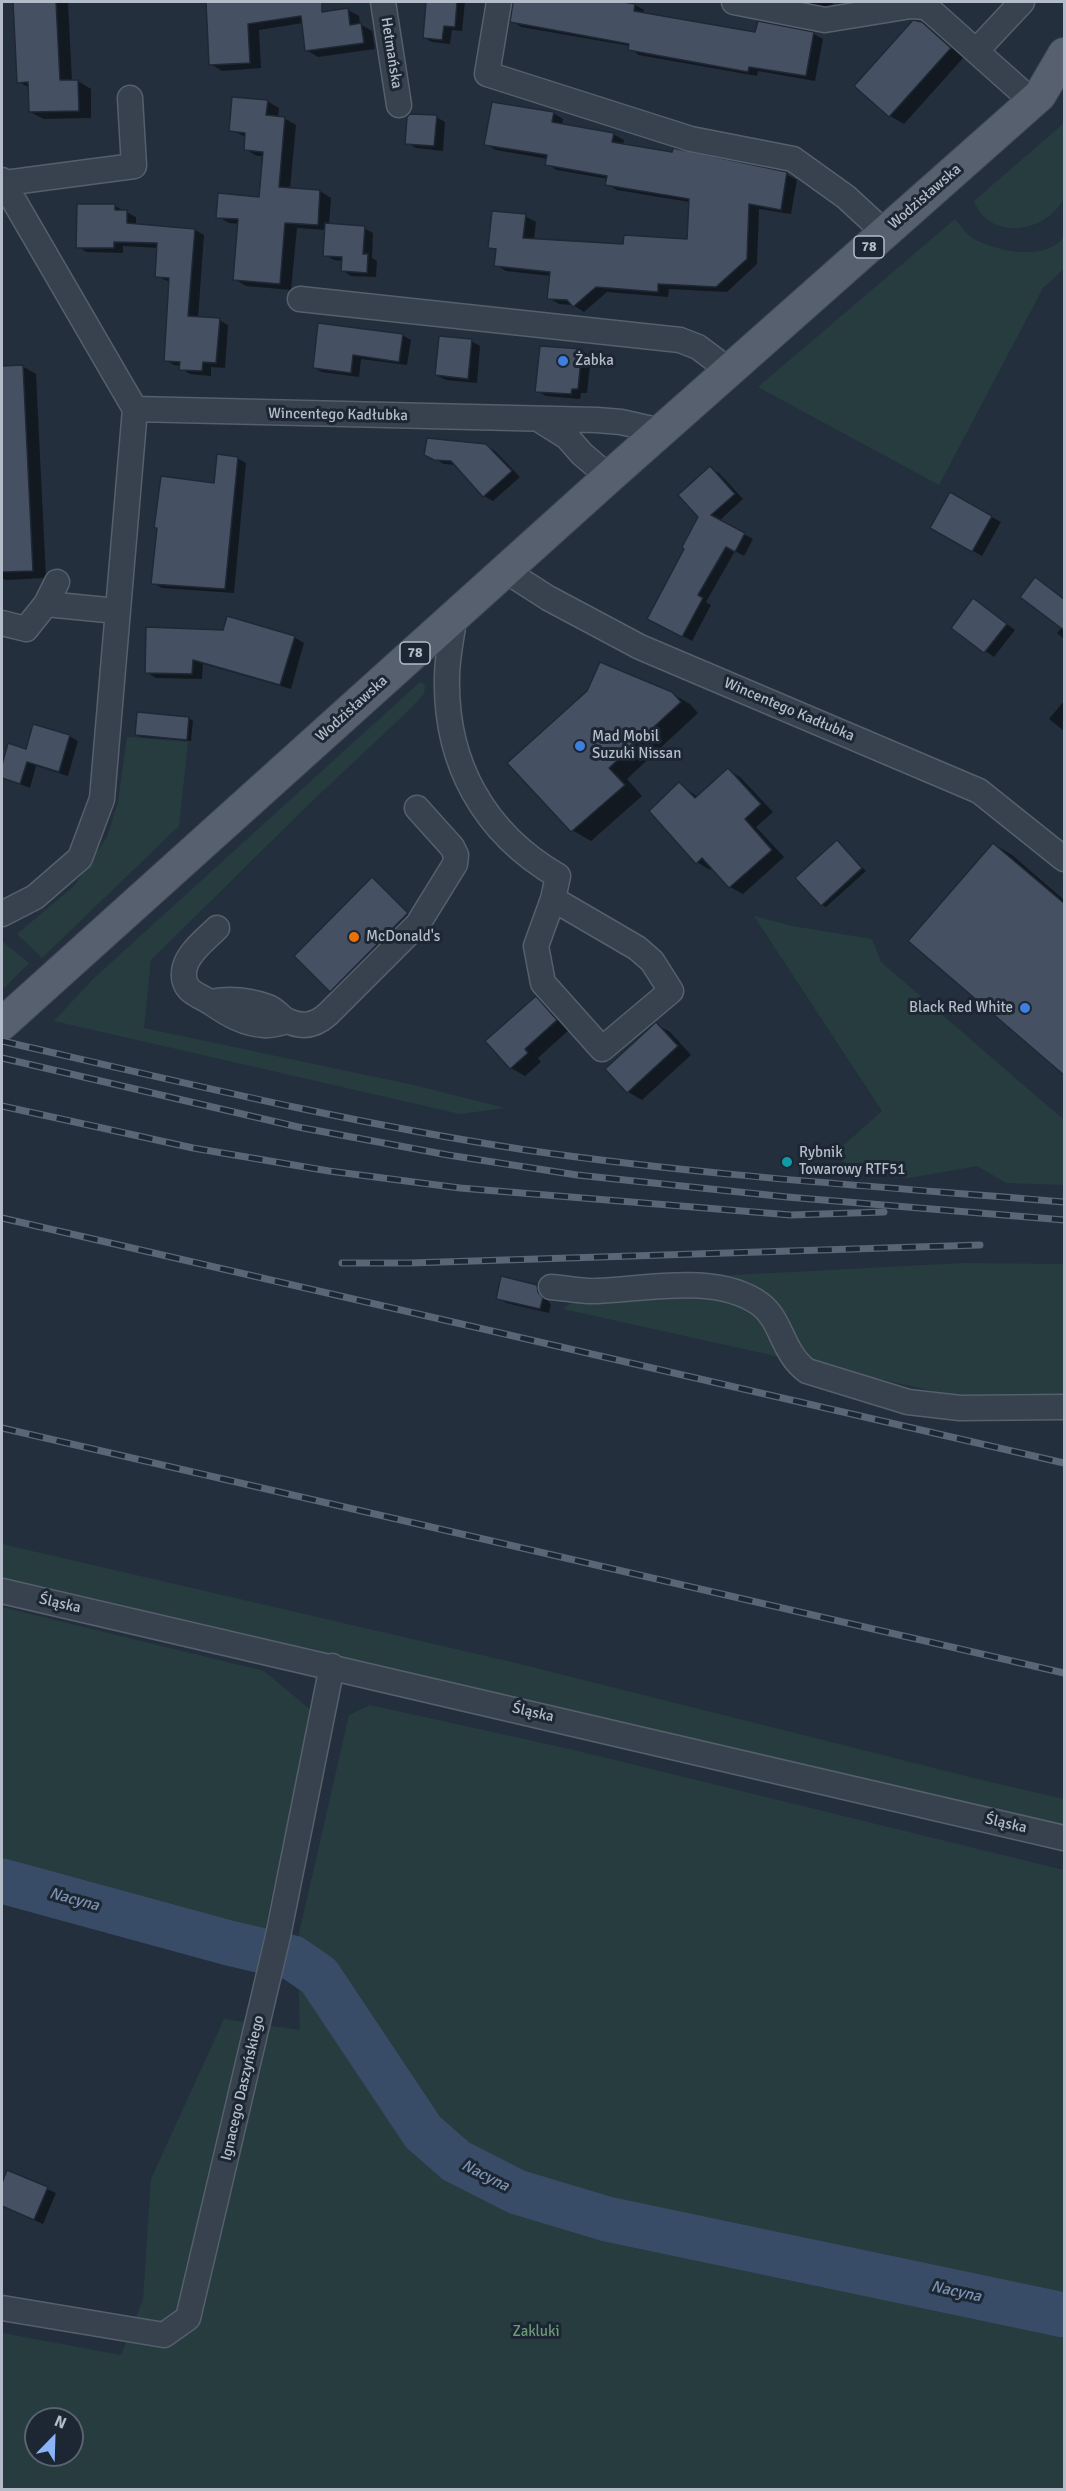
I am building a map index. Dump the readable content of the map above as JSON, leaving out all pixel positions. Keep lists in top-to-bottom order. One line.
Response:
{"streets":{"main road":["Wodzisławska","78"],"street":["Hetmańska","Wincentego Kadłubka","Śląska","Ignacego Daszyńskiego"]},"crossings":[["Wodzisławska","Wincentego Kadłubka"],["Śląska","Ignacego Daszyńskiego"]],"water":["Nacyna"],"parks":["Zakluki"],"places":["Żabka","Mad Mobil Suzuki Nissan","McDonald's","Black Red White","Rybnik Towarowy RTF51"],"north":"top right"}
